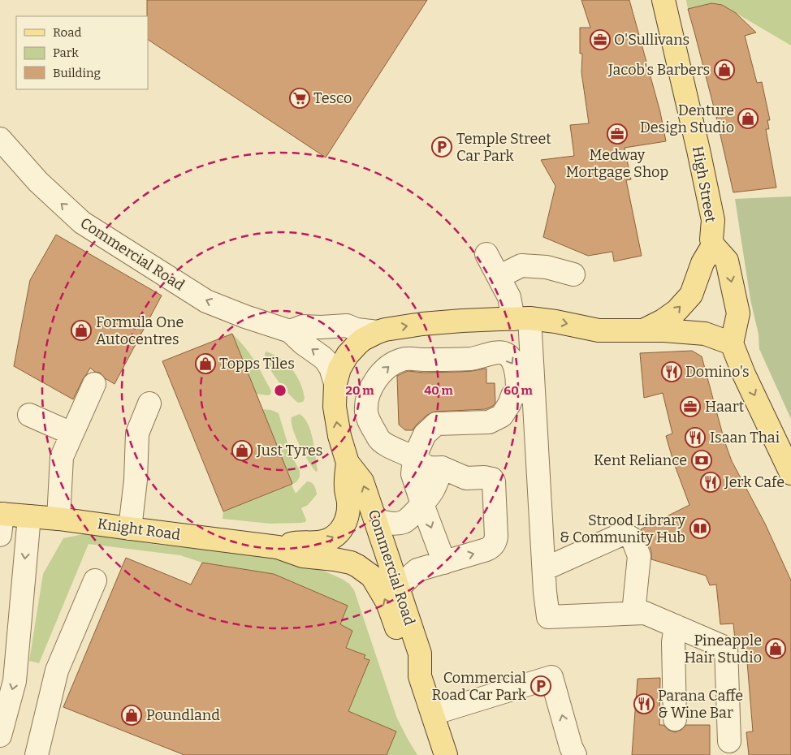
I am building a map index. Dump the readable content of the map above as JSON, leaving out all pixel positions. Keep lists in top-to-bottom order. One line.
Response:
{"streets":{"main road":["High Street","Commercial Road","Knight Road"]},"crossings":[["High Street","Commercial Road"],["Commercial Road","Knight Road"]],"places":{"office":["O'Sullivans","Medway Mortgage Shop","Haart"],"shop":["Jacob's Barbers","Denture Design Studio","Formula One Autocentres","Topps Tiles","Just Tyres","Pineapple Hair Studio","Poundland"],"supermarket":["Tesco"],"parking":["Temple Street Car Park","Commercial Road Car Park"],"restaurant":["Domino's","Isaan Thai","Jerk Cafe","Parana Caffe & Wine Bar"],"bank":["Kent Reliance"],"library":["Strood Library & Community Hub"]},"legend":["Road","Park","Building"],"rings":["20 m","40 m","60 m"]}
